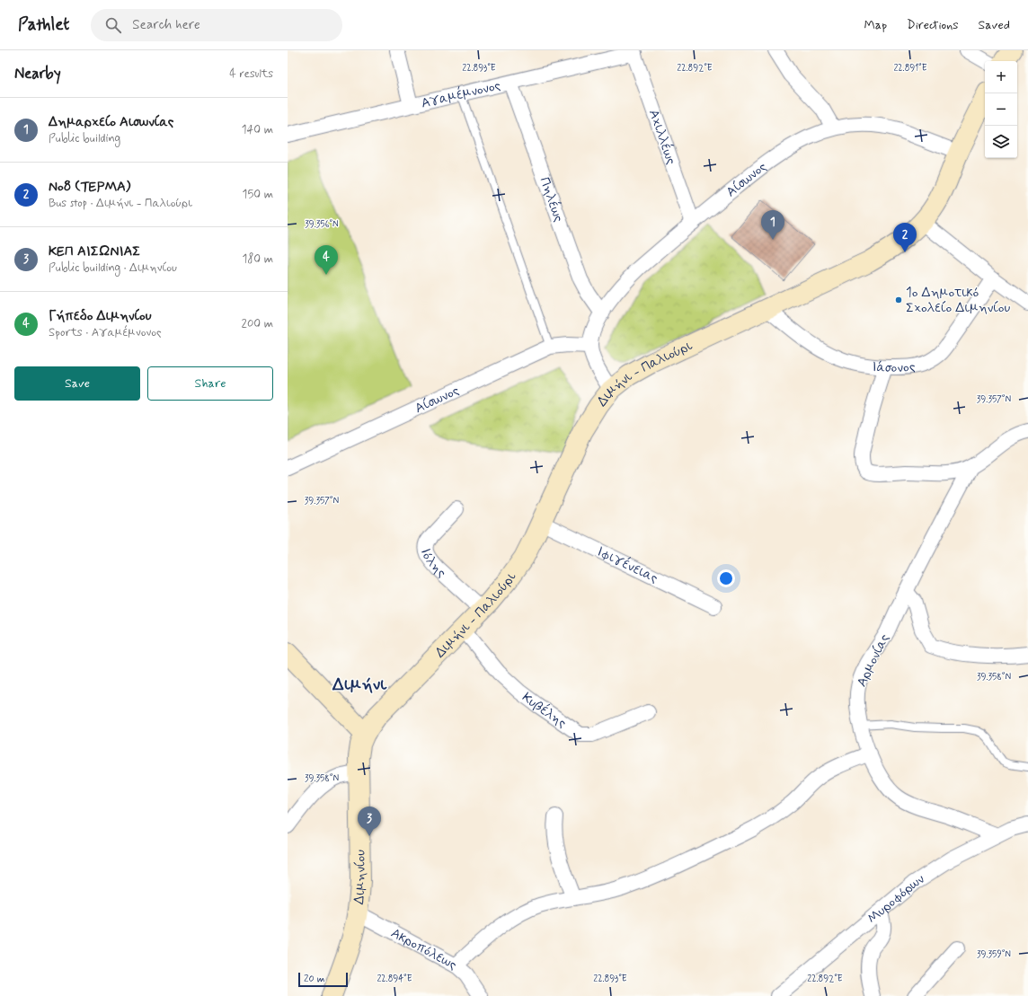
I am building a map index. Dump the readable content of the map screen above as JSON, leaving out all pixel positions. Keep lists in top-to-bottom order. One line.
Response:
{"streets":{"main road":["Διμήνι - Παλιούρι","Διμηνίου"],"street":["Αγαμέμνονος","Αχιλλέως","Αίσωνος","Πηλέως","Ιάσονος","Ιόλης","Ιφιγένειας","Αρμονίας","Κυβέλης","Μυροφόρων","Ακροπόλεως"]},"crossings":[["Αγαμέμνονος","Αχιλλέως"],["Αγαμέμνονος","Πηλέως"],["Αχιλλέως","Αίσωνος"],["Αίσωνος","Πηλέως"],["Αίσωνος","Διμήνι - Παλιούρι"],["Ιάσονος","Διμήνι - Παλιούρι"],["Διμήνι - Παλιούρι","Ιόλης"],["Διμήνι - Παλιούρι","Ιφιγένειας"],["Διμήνι - Παλιούρι","Κυβέλης"],["Διμήνι - Παλιούρι","Διμηνίου"],["Αρμονίας","Μυροφόρων"],["Διμηνίου","Ακροπόλεως"]],"districts":["Διμήνι"],"places":["1ο Δημοτικό Σχολείο Διμηνίου"],"scale_bar":"20 m","page":{"header":"Pathlet","search":"Search here","nav":["Map","Directions","Saved"],"heading":["Nearby","4 results"],"map_buttons":["+","−"],"list":[{"mark":"1","name":"Δημαρχείο Αισωνίας","note":"Public building","value":"140 m"},{"mark":"2","name":"Νο8 (ΤΕΡΜΑ)","note":"Bus stop · Διμήνι - Παλιούρι","value":"150 m"},{"mark":"3","name":"ΚΕΠ ΑΙΣΩΝΙΑΣ","note":"Public building · Διμηνίου","value":"180 m"},{"mark":"4","name":"Γήπεδο Διμηνίου","note":"Sports · Αγαμέμνονος","value":"200 m"}],"pins":["1","2","4","3"],"buttons":["Save","Share"],"scale":"20 m"},"coordinates":["22.893°E","22.892°E","22.891°E","39.356°N","39.357°N","39.358°N","39.359°N","22.894°E"]}
